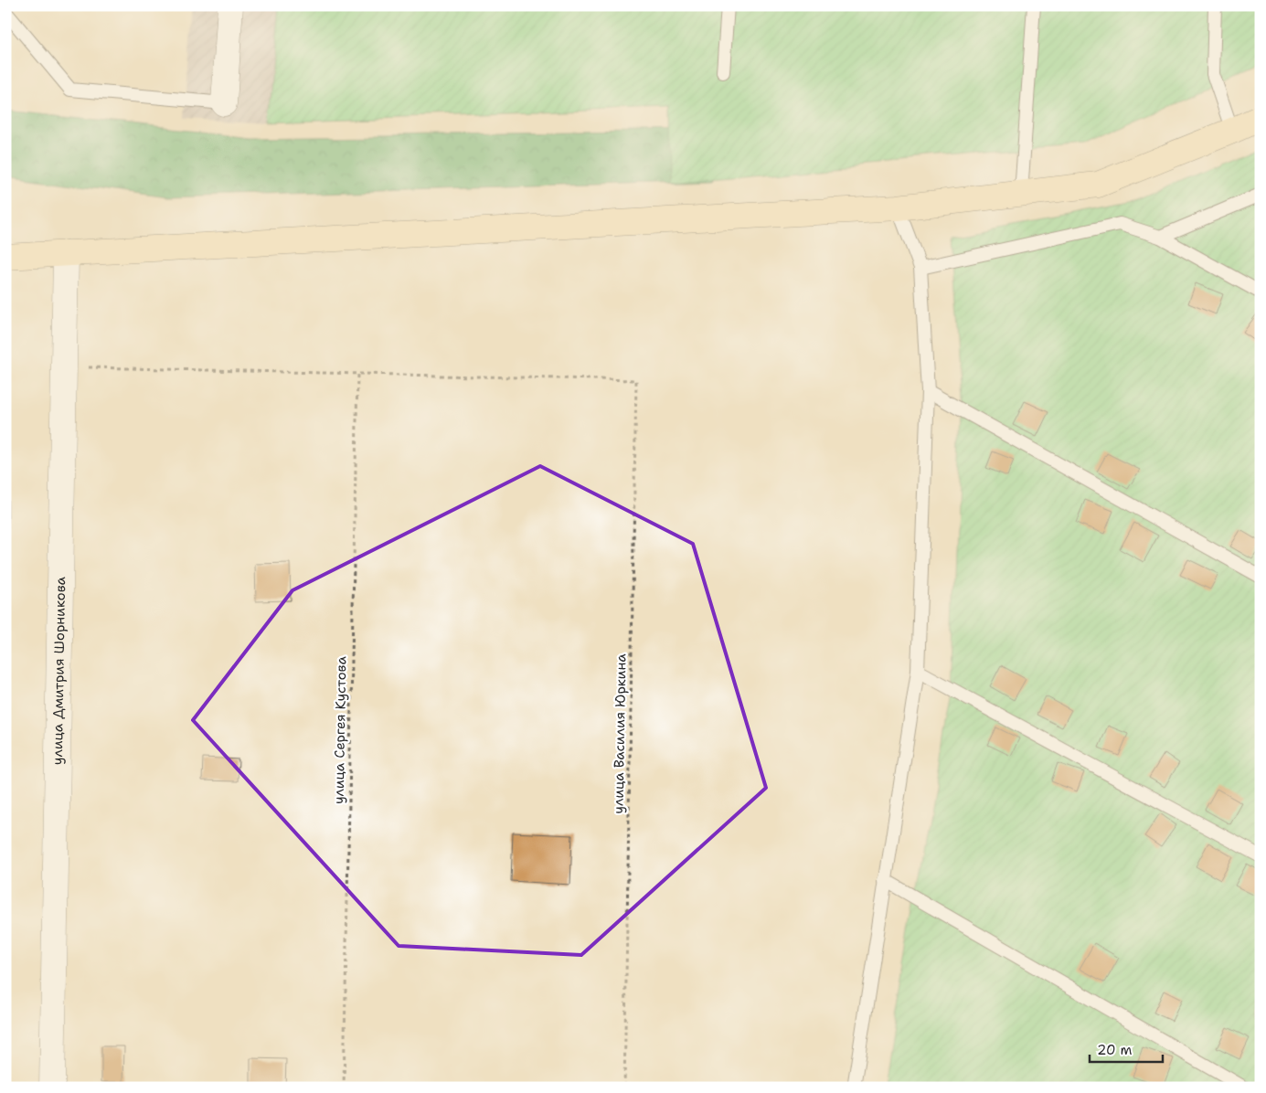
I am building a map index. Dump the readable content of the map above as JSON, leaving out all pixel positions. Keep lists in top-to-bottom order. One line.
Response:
{"streets":{"street":["улица Дмитрия Шорникова"],"path":["улица Сергея Кустова","улица Василия Юркина"]},"crossings":[["улица Сергея Кустова","улица Василия Юркина"]],"scale_bar":"20 m"}
